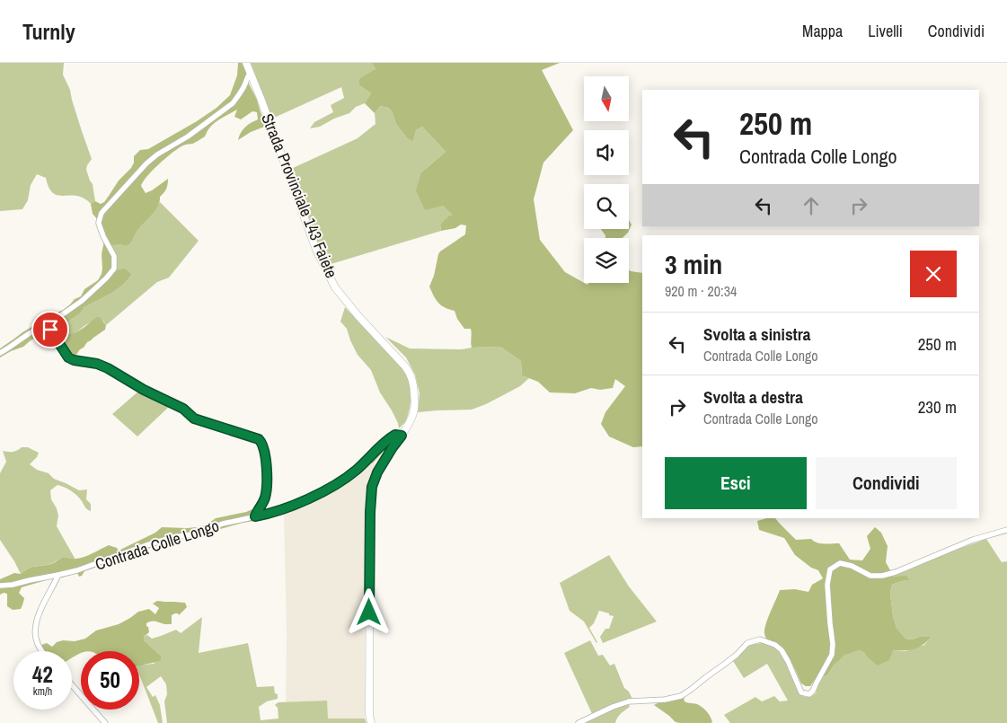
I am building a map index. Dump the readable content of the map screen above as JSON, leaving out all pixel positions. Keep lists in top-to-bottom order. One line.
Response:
{"streets":{"main road":["Strada Provinciale 143 Faiete"],"street":["Contrada Colle Longo"]},"crossings":[["Strada Provinciale 143 Faiete","Contrada Colle Longo"]],"north":"bottom","page":{"header":"Turnly","nav":["Mappa","Livelli","Condividi"],"turn":["250 m","Contrada Colle Longo"],"heading":["3 min","920 m · 20:34"],"list":[{"name":"Svolta a sinistra","note":"Contrada Colle Longo","value":"250 m"},{"name":"Svolta a destra","note":"Contrada Colle Longo","value":"230 m"}],"buttons":["Esci","Condividi"],"speed":"42 km/h","limit":"50"}}
